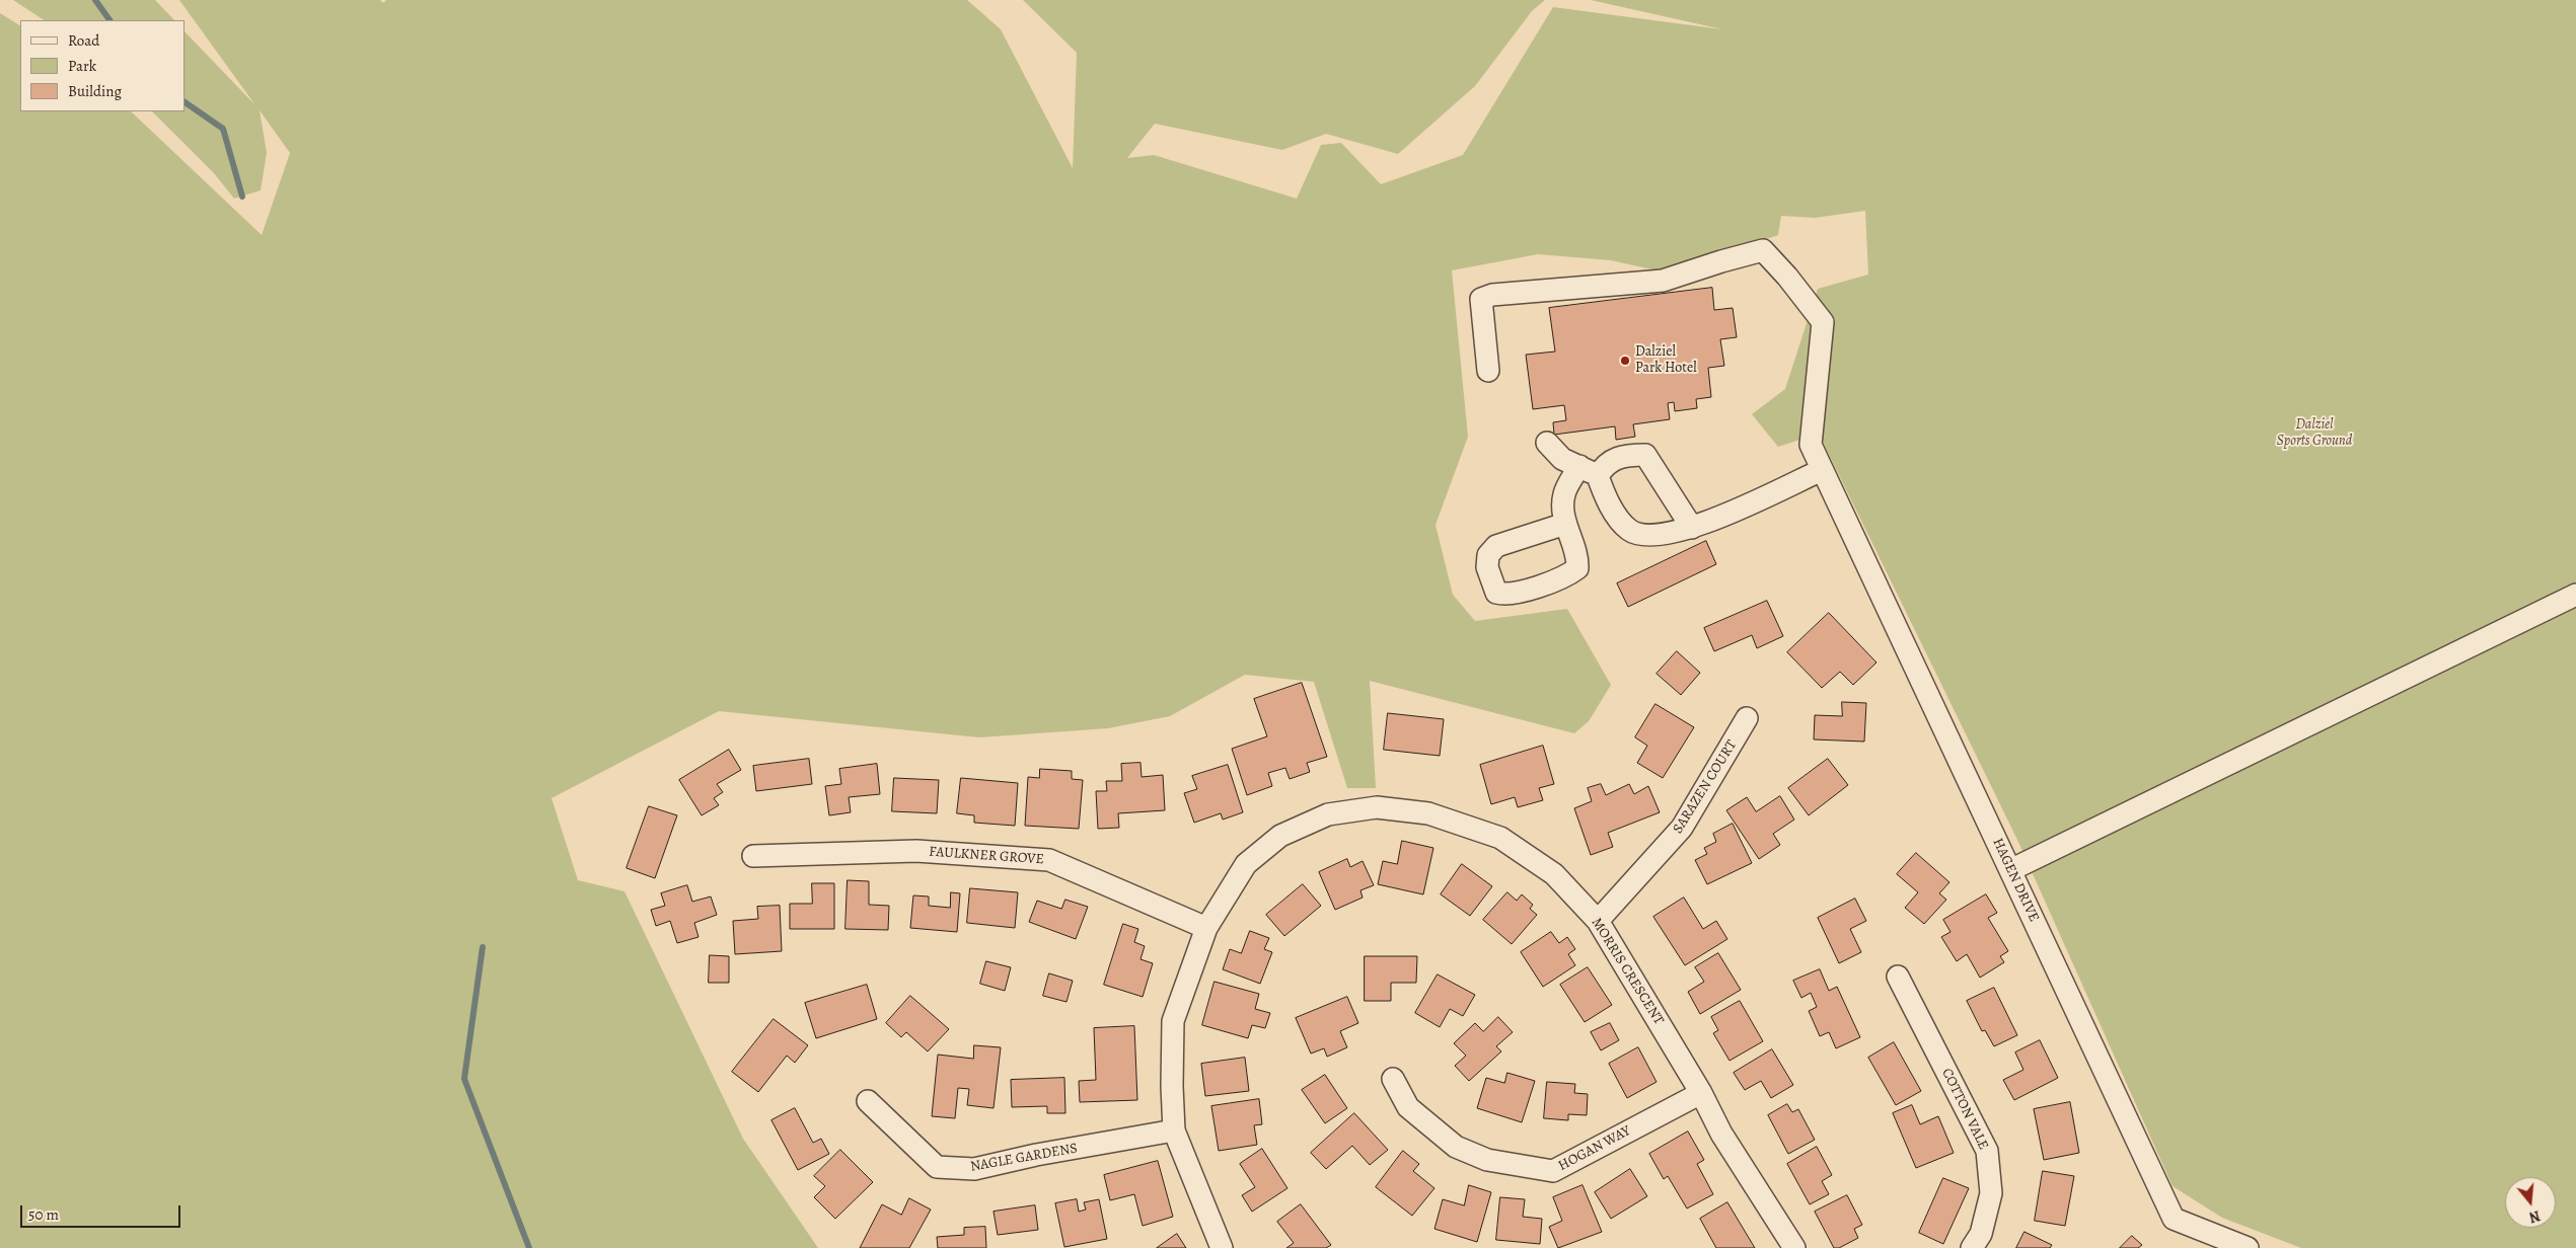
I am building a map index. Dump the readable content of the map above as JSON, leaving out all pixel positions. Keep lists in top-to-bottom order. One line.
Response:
{"streets":{"street":["SARAZEN COURT","FAULKNER GROVE","HAGEN DRIVE","MORRIS CRESCENT","COTTON VALE","HOGAN WAY","NAGLE GARDENS"]},"crossings":[["SARAZEN COURT","MORRIS CRESCENT"],["FAULKNER GROVE","MORRIS CRESCENT"],["MORRIS CRESCENT","HOGAN WAY"],["MORRIS CRESCENT","NAGLE GARDENS"]],"parks":["Dalziel Sports Ground"],"places":["Dalziel Park Hotel"],"legend":["Road","Park","Building"],"scale_bar":"50 m","north":"bottom"}
